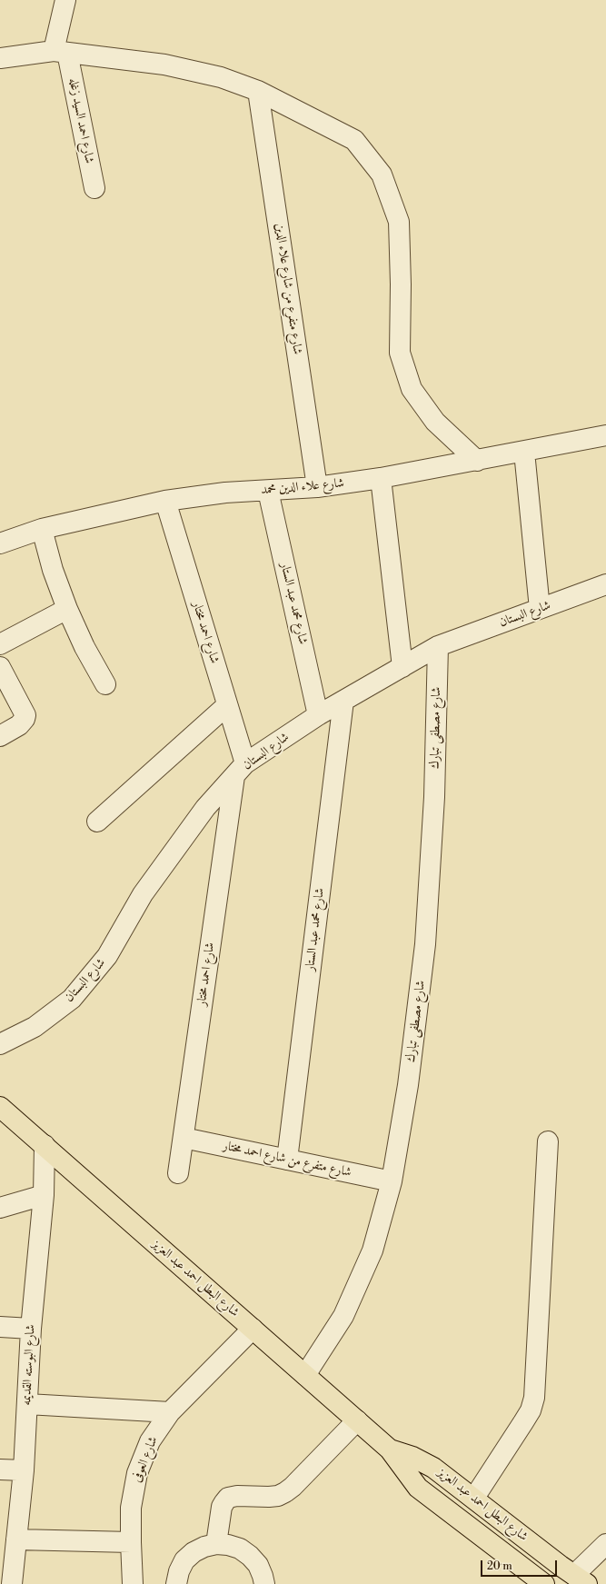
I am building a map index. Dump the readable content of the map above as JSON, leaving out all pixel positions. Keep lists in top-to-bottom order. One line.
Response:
{"streets":{"main road":["شارع البطل احمد عبد العزيز"],"street":["شارع احمد السيد زغله","شارع متفرع من شارع علاء الدين","شارع علاء الدين محمد","شارع محمد عبد الستار","شارع البستان","شارع احمد مختار","شارع مصطفى تبارك","شارع متفرع من شارع احمد مختار","شارع البوسته القديمه","شارع العوفى"]},"crossings":[["شارع متفرع من شارع علاء الدين","شارع علاء الدين محمد"],["شارع علاء الدين محمد","شارع محمد عبد الستار"],["شارع علاء الدين محمد","شارع احمد مختار"],["شارع محمد عبد الستار","شارع البستان"],["شارع محمد عبد الستار","شارع متفرع من شارع احمد مختار"],["شارع البستان","شارع احمد مختار"],["شارع البستان","شارع مصطفى تبارك"],["شارع احمد مختار","شارع متفرع من شارع احمد مختار"],["شارع مصطفى تبارك","شارع متفرع من شارع احمد مختار"],["شارع مصطفى تبارك","شارع البطل احمد عبد العزيز"],["شارع البطل احمد عبد العزيز","شارع البوسته القديمه"],["شارع البطل احمد عبد العزيز","شارع العوفى"]],"scale_bar":"20 m"}
